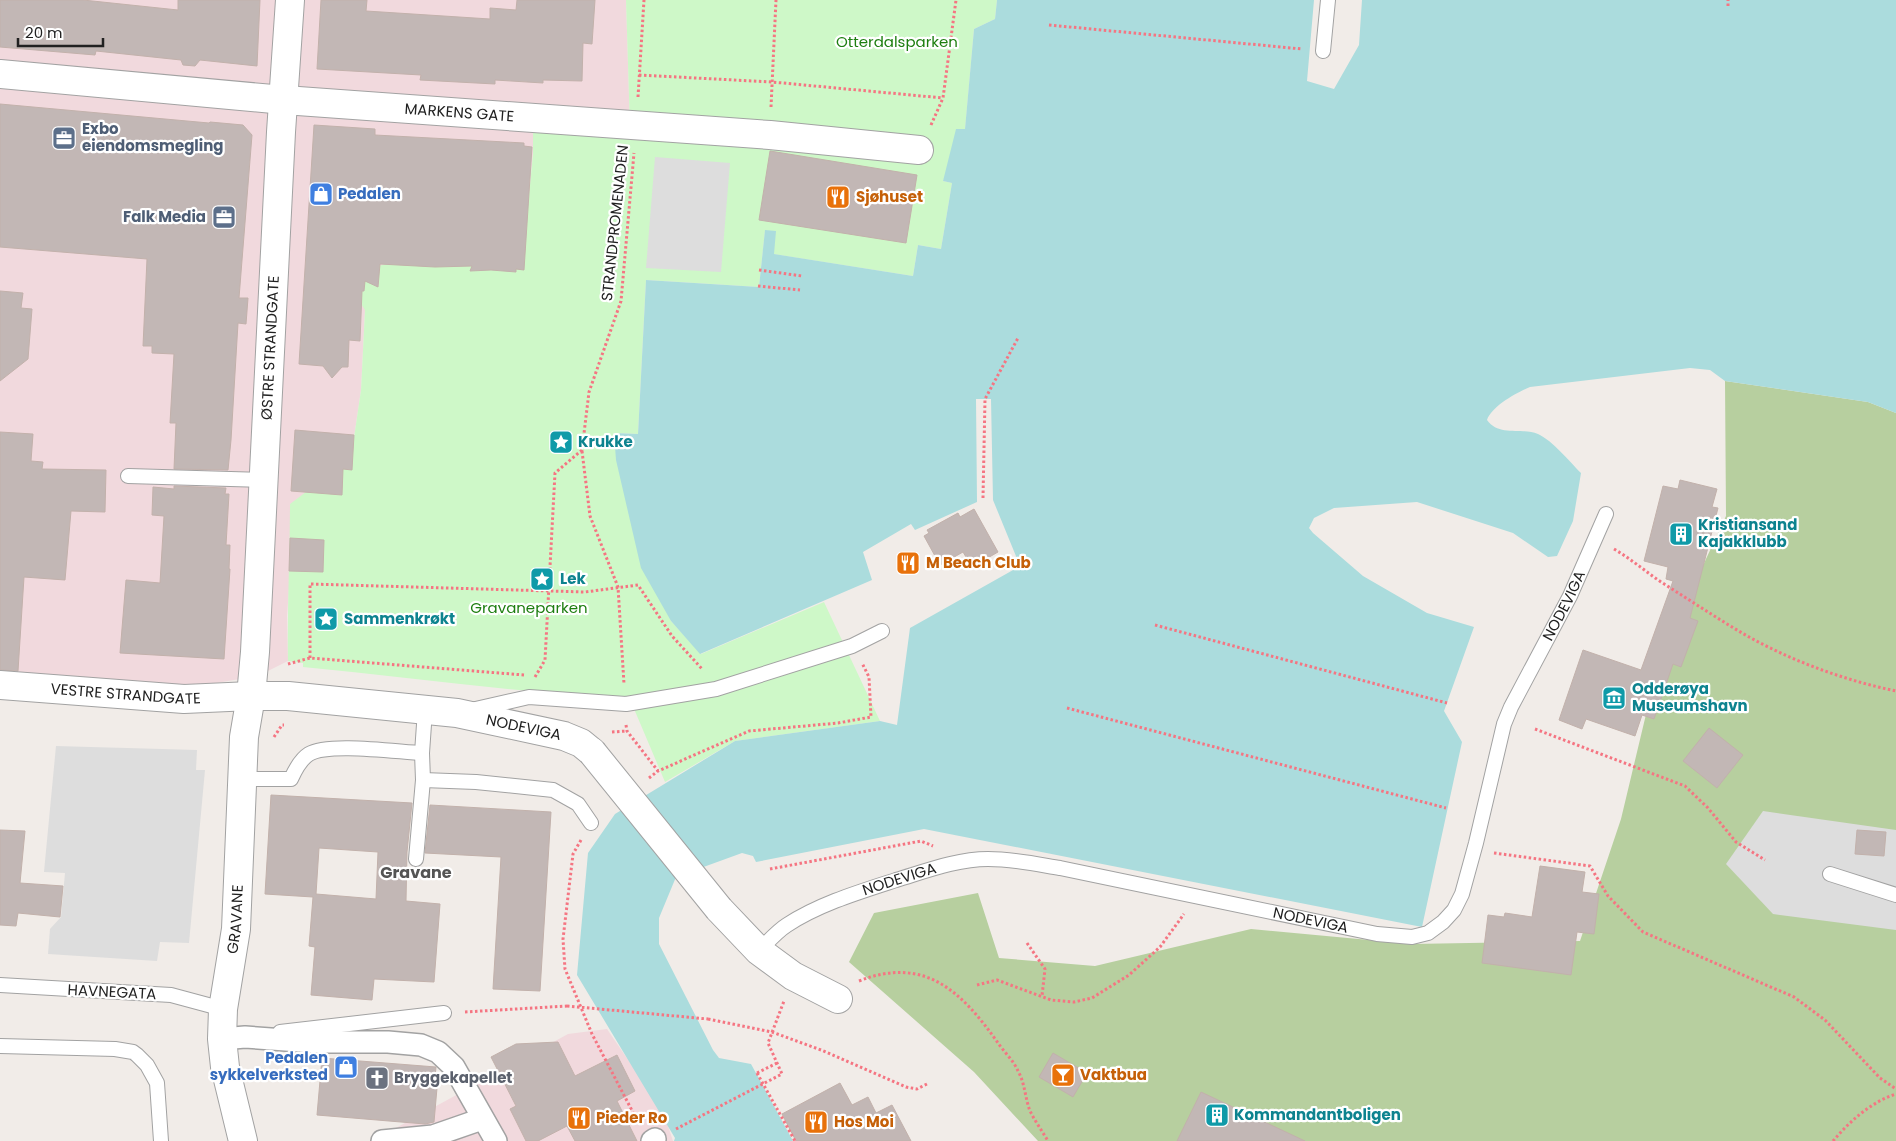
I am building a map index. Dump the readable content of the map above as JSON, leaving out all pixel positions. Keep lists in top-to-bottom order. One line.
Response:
{"streets":{"street":["MARKENS GATE","ØSTRE STRANDGATE","NODEVIGA","VESTRE STRANDGATE","GRAVANE"],"lane":["HAVNEGATA"],"path":["STRANDPROMENADEN"]},"crossings":[["MARKENS GATE","STRANDPROMENADEN"],["MARKENS GATE","ØSTRE STRANDGATE"],["ØSTRE STRANDGATE","NODEVIGA"],["ØSTRE STRANDGATE","VESTRE STRANDGATE"],["ØSTRE STRANDGATE","GRAVANE"],["NODEVIGA","VESTRE STRANDGATE"],["NODEVIGA","GRAVANE"],["VESTRE STRANDGATE","GRAVANE"],["GRAVANE","HAVNEGATA"]],"districts":["Gravane"],"parks":["Otterdalsparken","Gravaneparken"],"places":{"office":["Exbo eiendomsmegling","Falk Media"],"shop":["Pedalen","Pedalen sykkelverksted"],"restaurant":["Sjøhuset","M Beach Club","Pieder Ro","Hos Moi"],"place":["Krukke","Lek","Sammenkrøkt"],"building":["Kristiansand Kajakklubb","Kommandantboligen"],"museum":["Odderøya Museumshavn"],"bar":["Vaktbua"],"church":["Bryggekapellet"]},"scale_bar":"20 m"}
